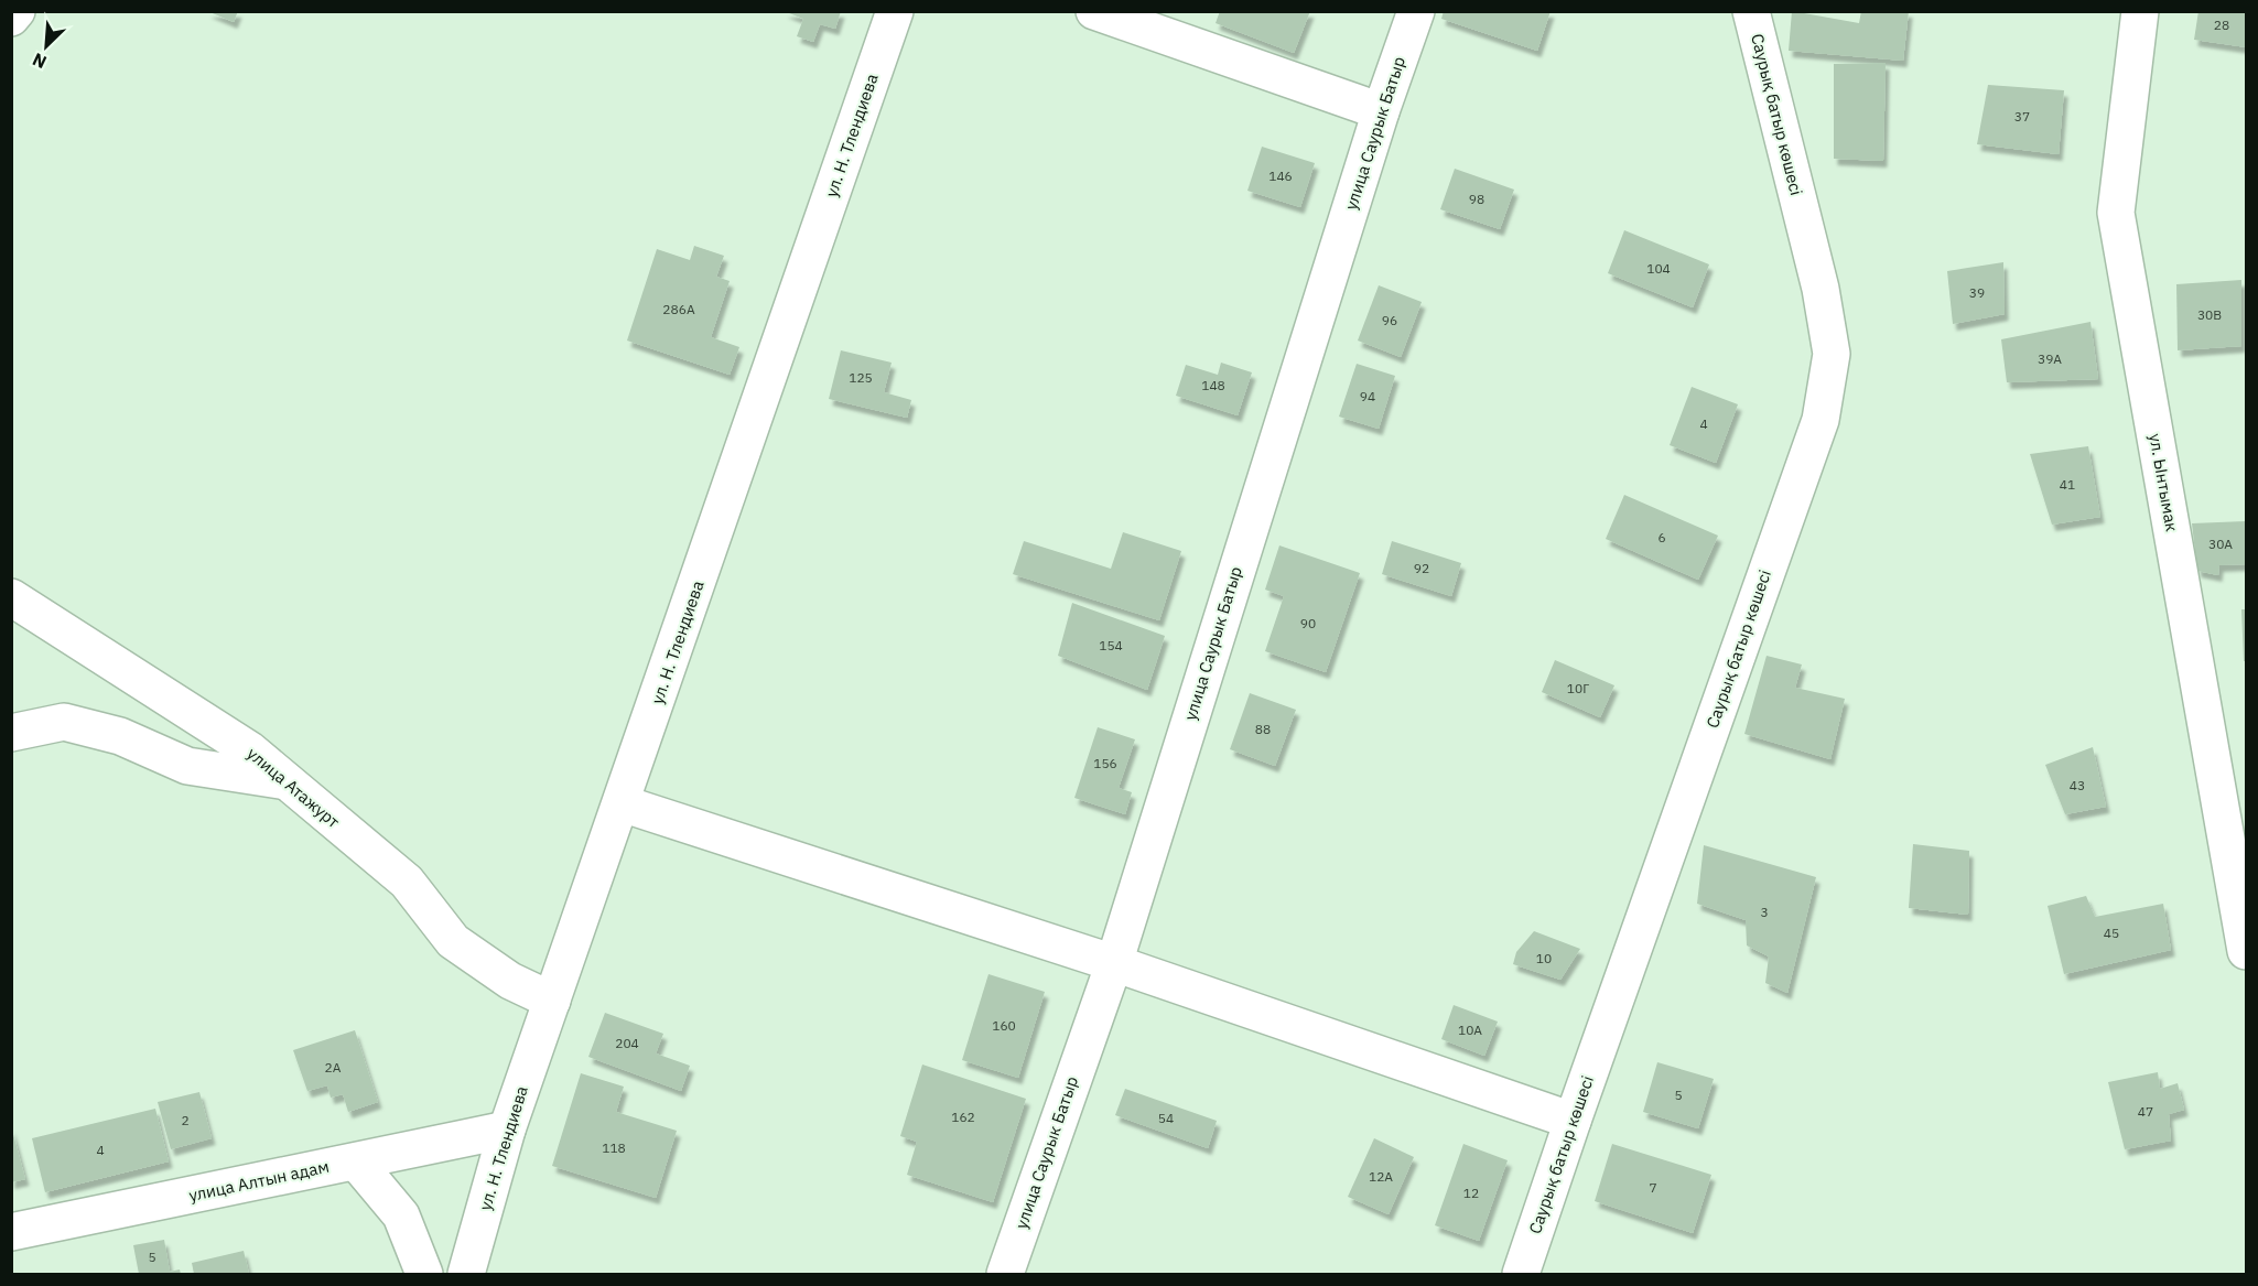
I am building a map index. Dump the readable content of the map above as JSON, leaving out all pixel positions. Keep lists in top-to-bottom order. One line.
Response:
{"streets":{"street":["Саурық батыр көшесі","улица Саурык Батыр","ул. Н. Тлендиева","ул. Ынтымак","улица Атажурт","улица Алтын адам"]},"crossings":[["ул. Н. Тлендиева","улица Атажурт"],["ул. Н. Тлендиева","улица Алтын адам"]],"house_numbers":["28","37","146","98","104","39","286А","30В","96","39А","125","148","94","4","41","6","30А","92","90","154","10Г","88","156","43","3","45","10","160","10А","204","2А","5","47","162","54","2","118","4","12А","7","12","5"],"north":"bottom left"}
